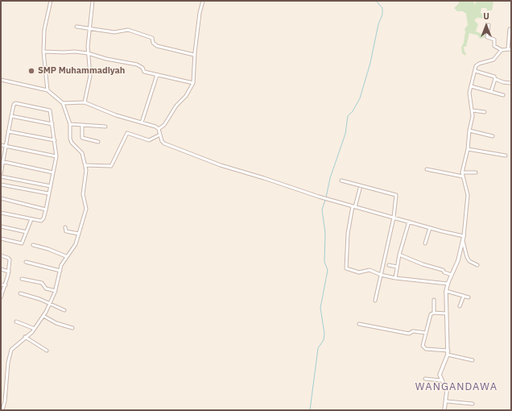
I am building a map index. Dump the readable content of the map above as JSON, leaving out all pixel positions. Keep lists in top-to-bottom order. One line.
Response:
{"districts":["WANGANDAWA"],"places":["SMP Muhammadiyah"],"north":"top"}
